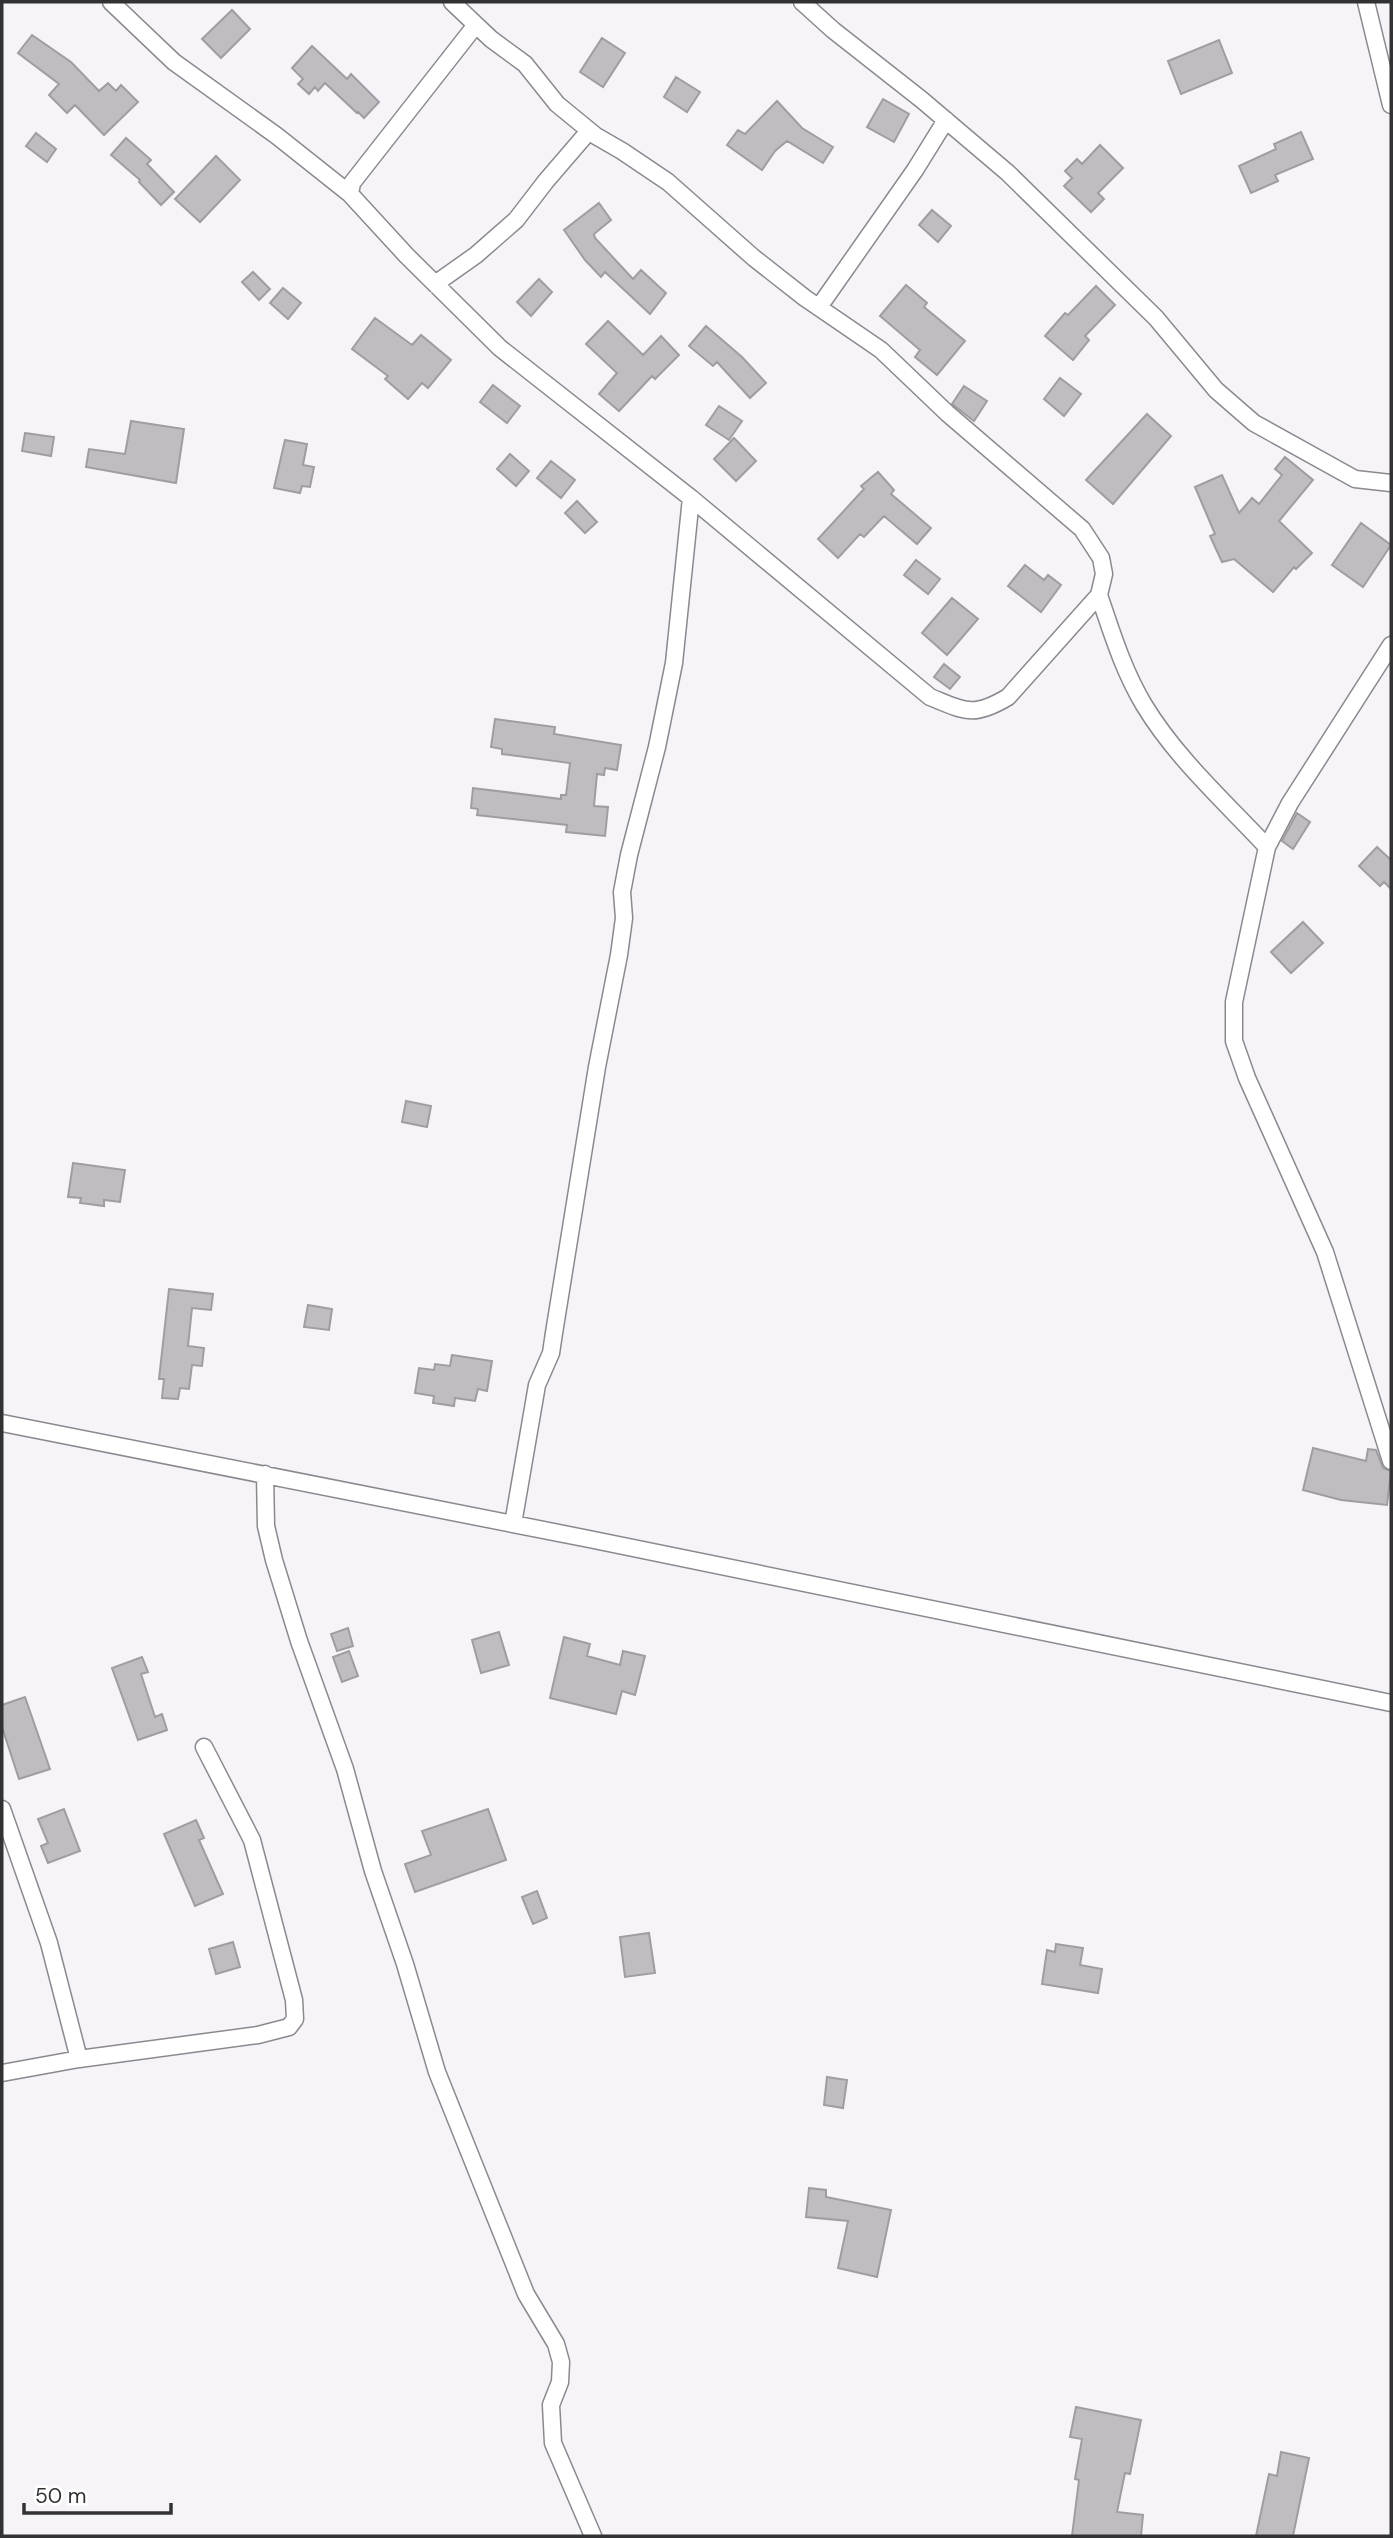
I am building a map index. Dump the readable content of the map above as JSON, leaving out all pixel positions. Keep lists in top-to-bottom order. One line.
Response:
{"scale_bar":"50 m"}
